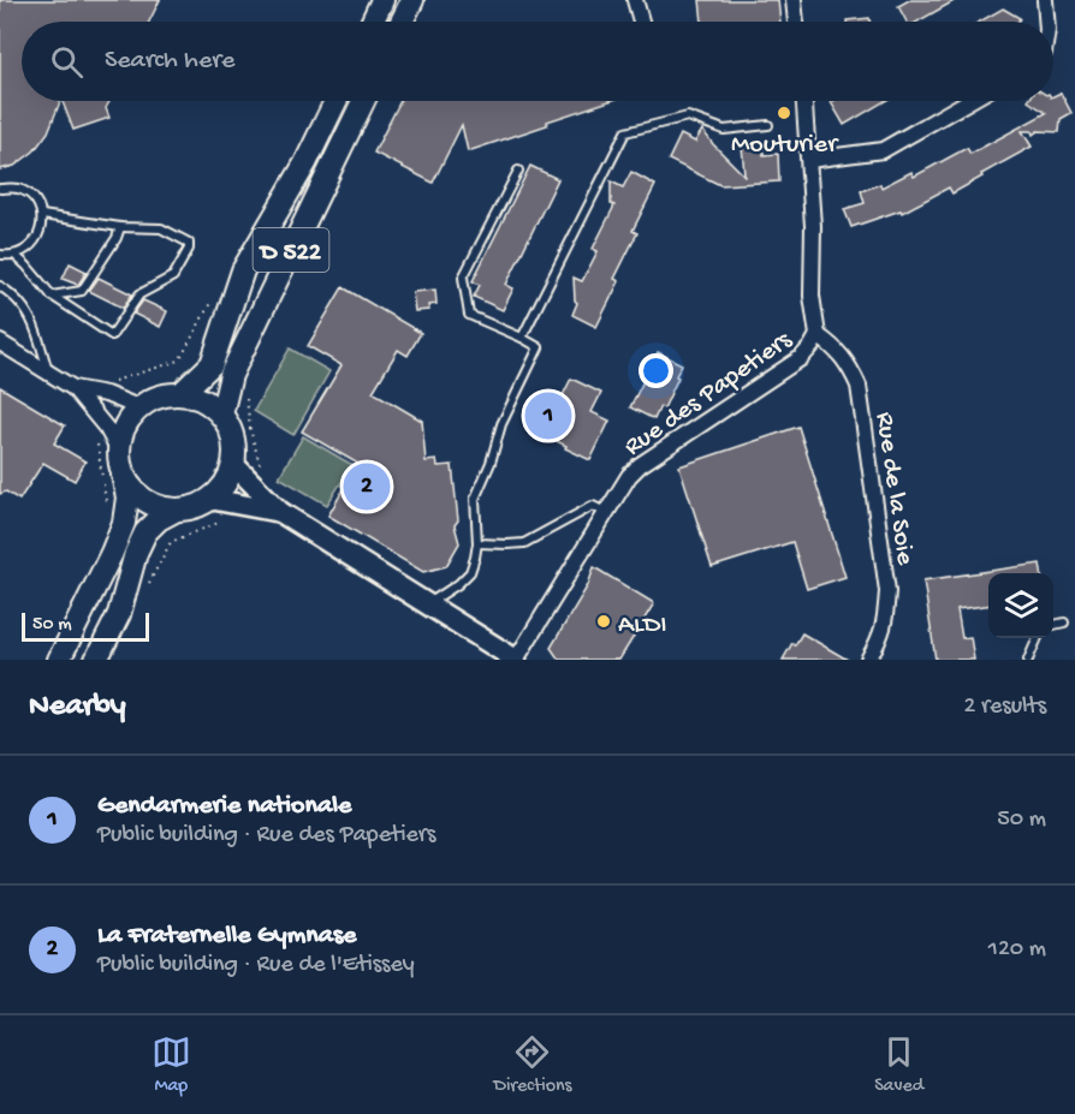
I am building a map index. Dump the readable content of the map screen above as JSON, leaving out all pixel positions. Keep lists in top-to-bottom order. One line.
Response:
{"streets":{"main road":["D 522"],"street":["Rue des Papetiers","Rue de la Soie"]},"crossings":[["Rue des Papetiers","Rue de la Soie"]],"places":["Mouturier","ALDI"],"scale_bar":"50 m","page":{"search":"Search here","pins":["1","2"],"scale":"50 m","heading":["Nearby","2 results"],"list":[{"mark":"1","name":"Gendarmerie nationale","note":"Public building · Rue des Papetiers","value":"50 m"},{"mark":"2","name":"La Fraternelle Gymnase","note":"Public building · Rue de l'Etissey","value":"120 m"}],"nav":["Map","Directions","Saved"]}}
